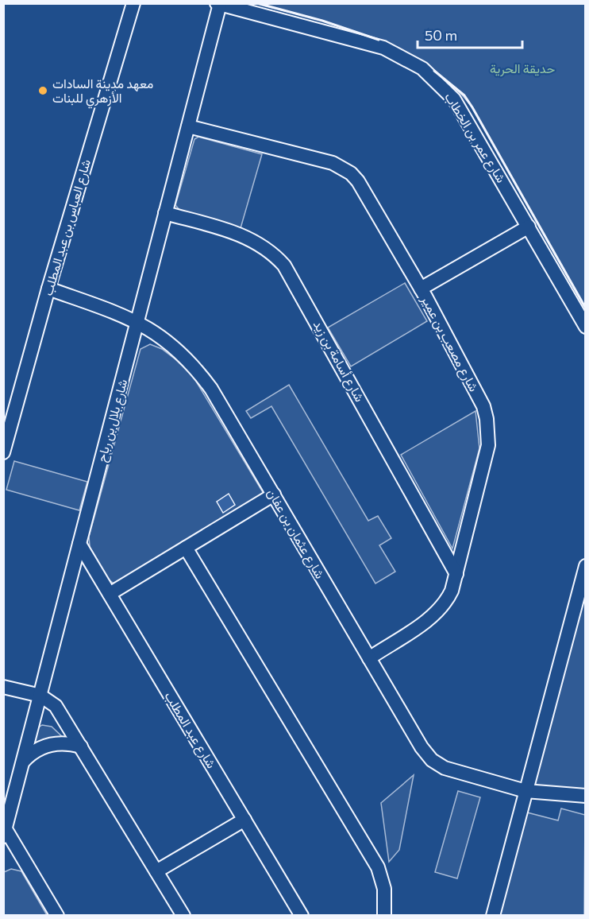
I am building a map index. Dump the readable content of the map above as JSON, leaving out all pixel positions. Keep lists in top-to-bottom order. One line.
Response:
{"streets":{"street":["شارع عمر بن الخطاب","شارع العباس بن عبد المطلب","شارع مصعب بن عمير","شارع أسامة بن زيد","شارع بلال بن رباح","شارع عثمان بن عفان","شارع عبد المطلب"]},"crossings":[["شارع عمر بن الخطاب","شارع بلال بن رباح"],["شارع العباس بن عبد المطلب","شارع عثمان بن عفان"],["شارع مصعب بن عمير","شارع أسامة بن زيد"],["شارع مصعب بن عمير","شارع بلال بن رباح"],["شارع مصعب بن عمير","شارع عثمان بن عفان"],["شارع أسامة بن زيد","شارع بلال بن رباح"],["شارع بلال بن رباح","شارع عثمان بن عفان"],["شارع بلال بن رباح","شارع عبد المطلب"]],"parks":["حديقة الحرية"],"places":["معهد مدينة السادات الأزهري للبنات"],"scale_bar":"50 m"}
